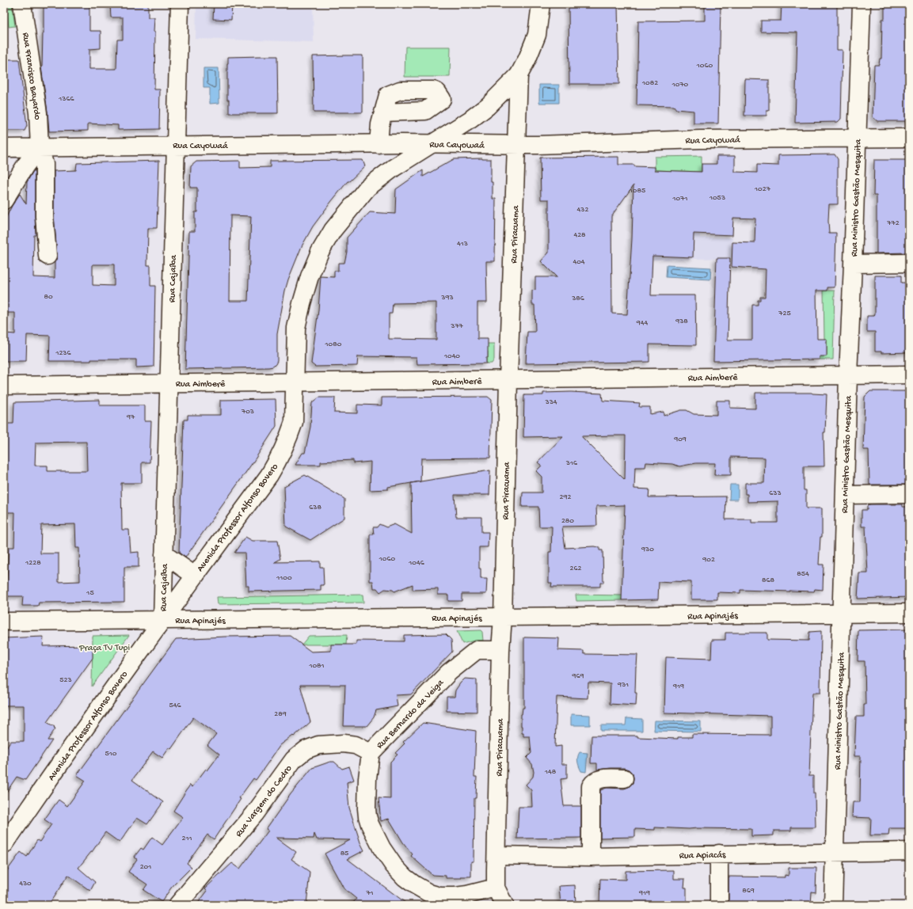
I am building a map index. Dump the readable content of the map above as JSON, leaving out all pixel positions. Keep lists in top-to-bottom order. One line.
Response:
{"streets":{"street":["Rua Francisco Bayardo","Rua Cayowaá","Rua Ministro Gastão Mesquita","Rua Piracuama","Rua Cajaíba","Rua Aimberê","Avenida Professor Alfonso Bovero","Rua Apinajés","Rua Bernardo da Veiga","Rua Vargem do Cedro","Rua Apiacás"]},"crossings":[["Rua Francisco Bayardo","Rua Cayowaá"],["Rua Cayowaá","Rua Ministro Gastão Mesquita"],["Rua Cayowaá","Rua Piracuama"],["Rua Cayowaá","Rua Cajaíba"],["Rua Cayowaá","Avenida Professor Alfonso Bovero"],["Rua Ministro Gastão Mesquita","Rua Aimberê"],["Rua Ministro Gastão Mesquita","Rua Apinajés"],["Rua Ministro Gastão Mesquita","Rua Apiacás"],["Rua Piracuama","Rua Aimberê"],["Rua Piracuama","Avenida Professor Alfonso Bovero"],["Rua Piracuama","Rua Apinajés"],["Rua Piracuama","Rua Bernardo da Veiga"],["Rua Piracuama","Rua Apiacás"],["Rua Cajaíba","Rua Aimberê"],["Rua Cajaíba","Avenida Professor Alfonso Bovero"],["Rua Cajaíba","Rua Apinajés"],["Rua Aimberê","Avenida Professor Alfonso Bovero"],["Avenida Professor Alfonso Bovero","Rua Apinajés"],["Rua Bernardo da Veiga","Rua Vargem do Cedro"]],"parks":["Praça TV Tupi"],"house_numbers":["1060","1082","1070","1366","1027","1085","1053","1071","432","772","428","413","404","80","393","386","725","938","944","377","1080","1236","1040","334","703","97","909","316","633","292","638","280","930","1060","902","1228","1046","262","854","1100","868","15","1081","969","523","931","919","546","289","510","148","211","85","201","430","869","71","919"]}
